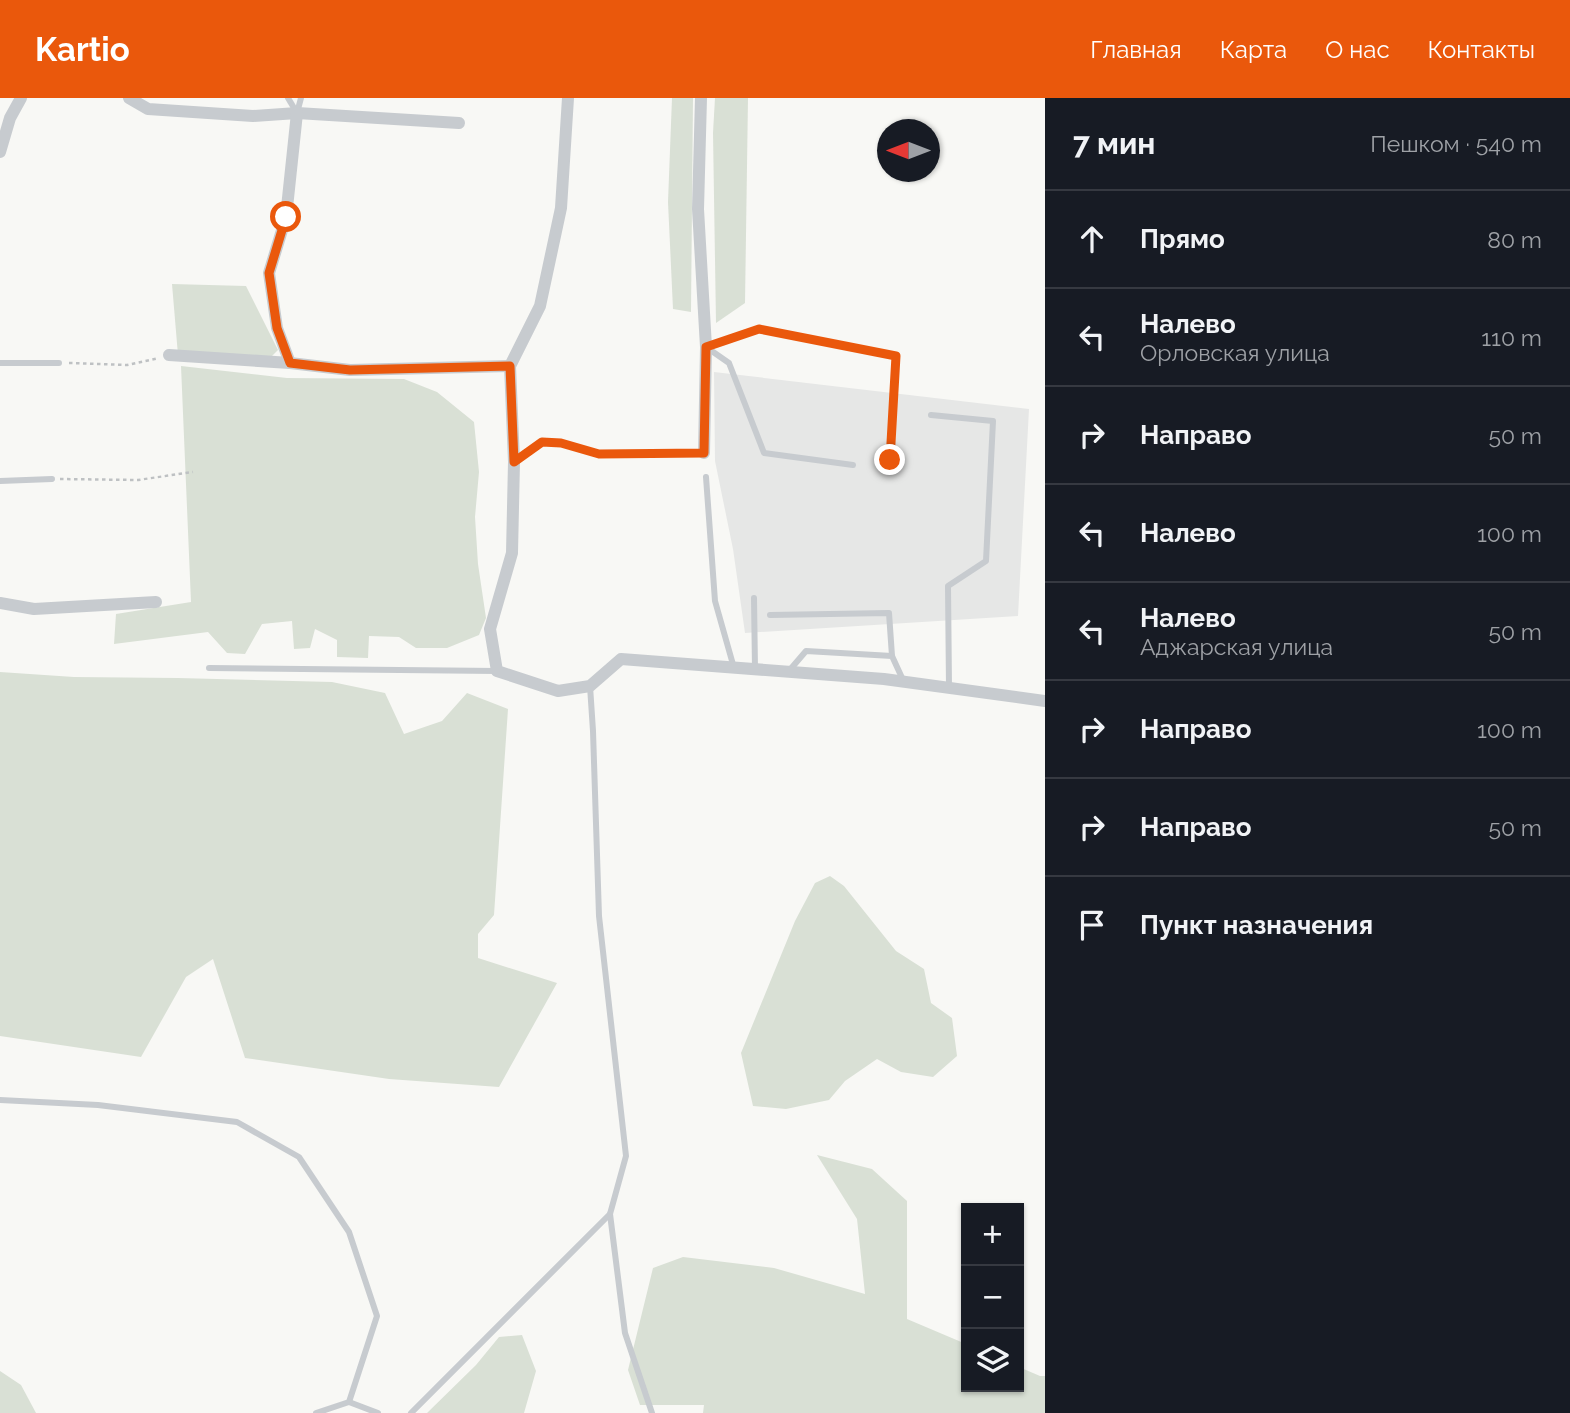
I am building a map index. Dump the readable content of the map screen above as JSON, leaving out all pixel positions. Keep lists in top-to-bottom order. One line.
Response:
{"north":"left","page":{"header":"Kartio","nav":["Главная","Карта","О нас","Контакты"],"heading":["7 мин","Пешком · 540 m"],"list":[["Прямо","80 m"],["Налево","Орловская улица","110 m"],["Направо","50 m"],["Налево","100 m"],["Налево","Аджарская улица","50 m"],["Направо","100 m"],["Направо","50 m"],"Пункт назначения"],"map_buttons":["+","−"]}}
